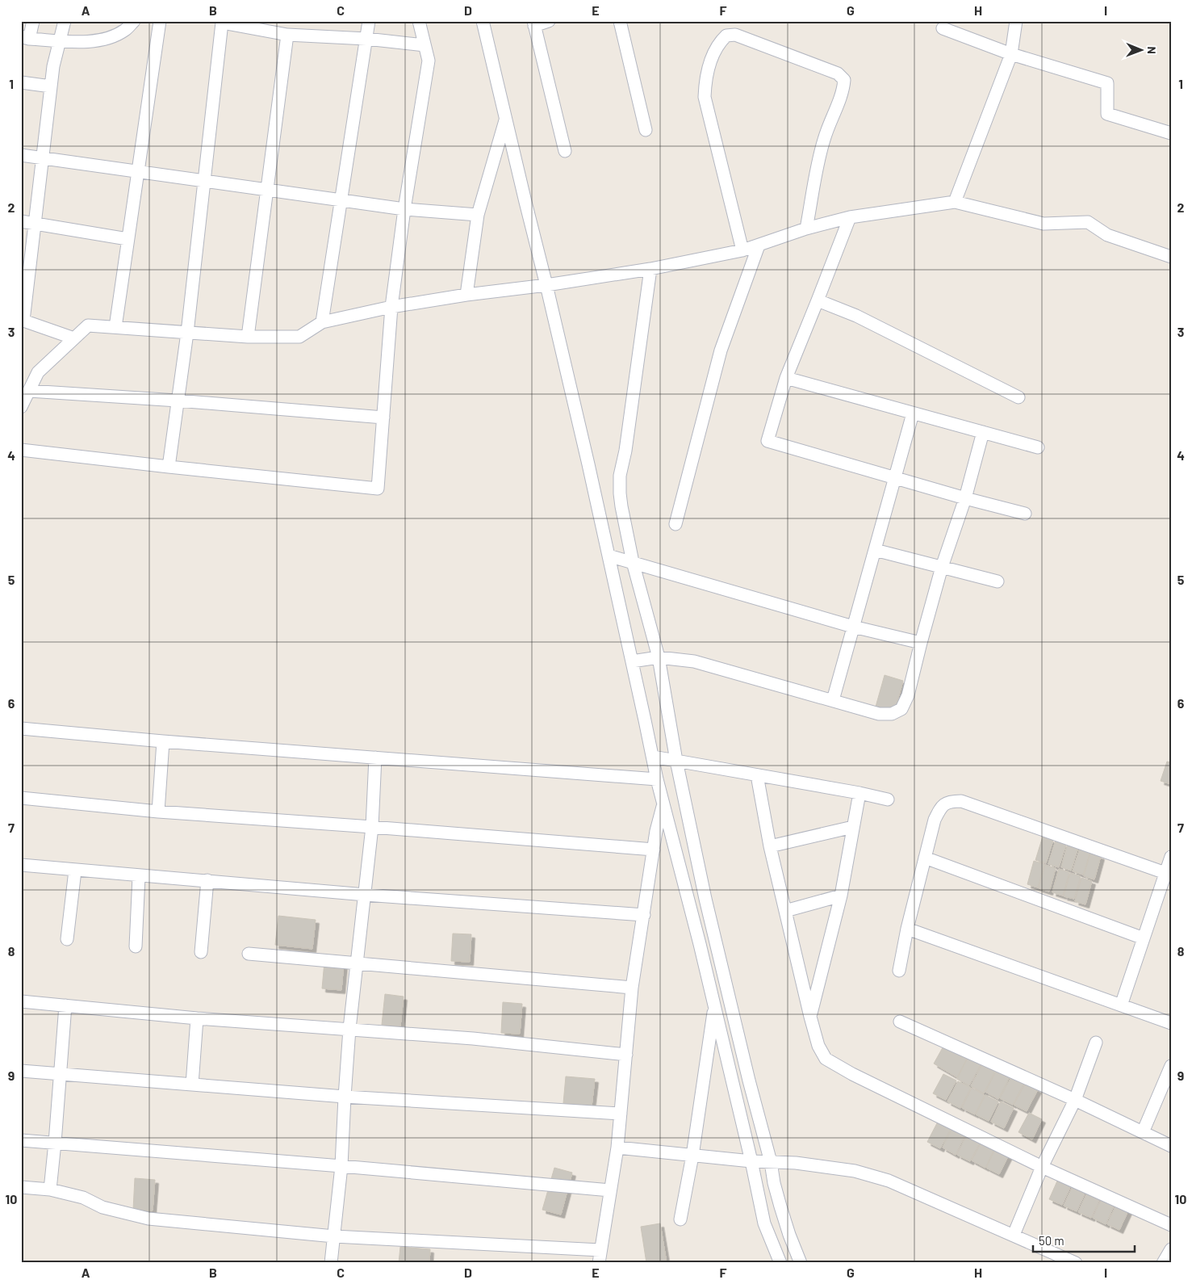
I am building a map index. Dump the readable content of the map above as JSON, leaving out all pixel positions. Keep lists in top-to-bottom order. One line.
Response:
{"scale_bar":"50 m","north":"right","grid":{"columns":["A","B","C","D","E","F","G","H","I"],"rows":["1","2","3","4","5","6","7","8","9","10"]}}
